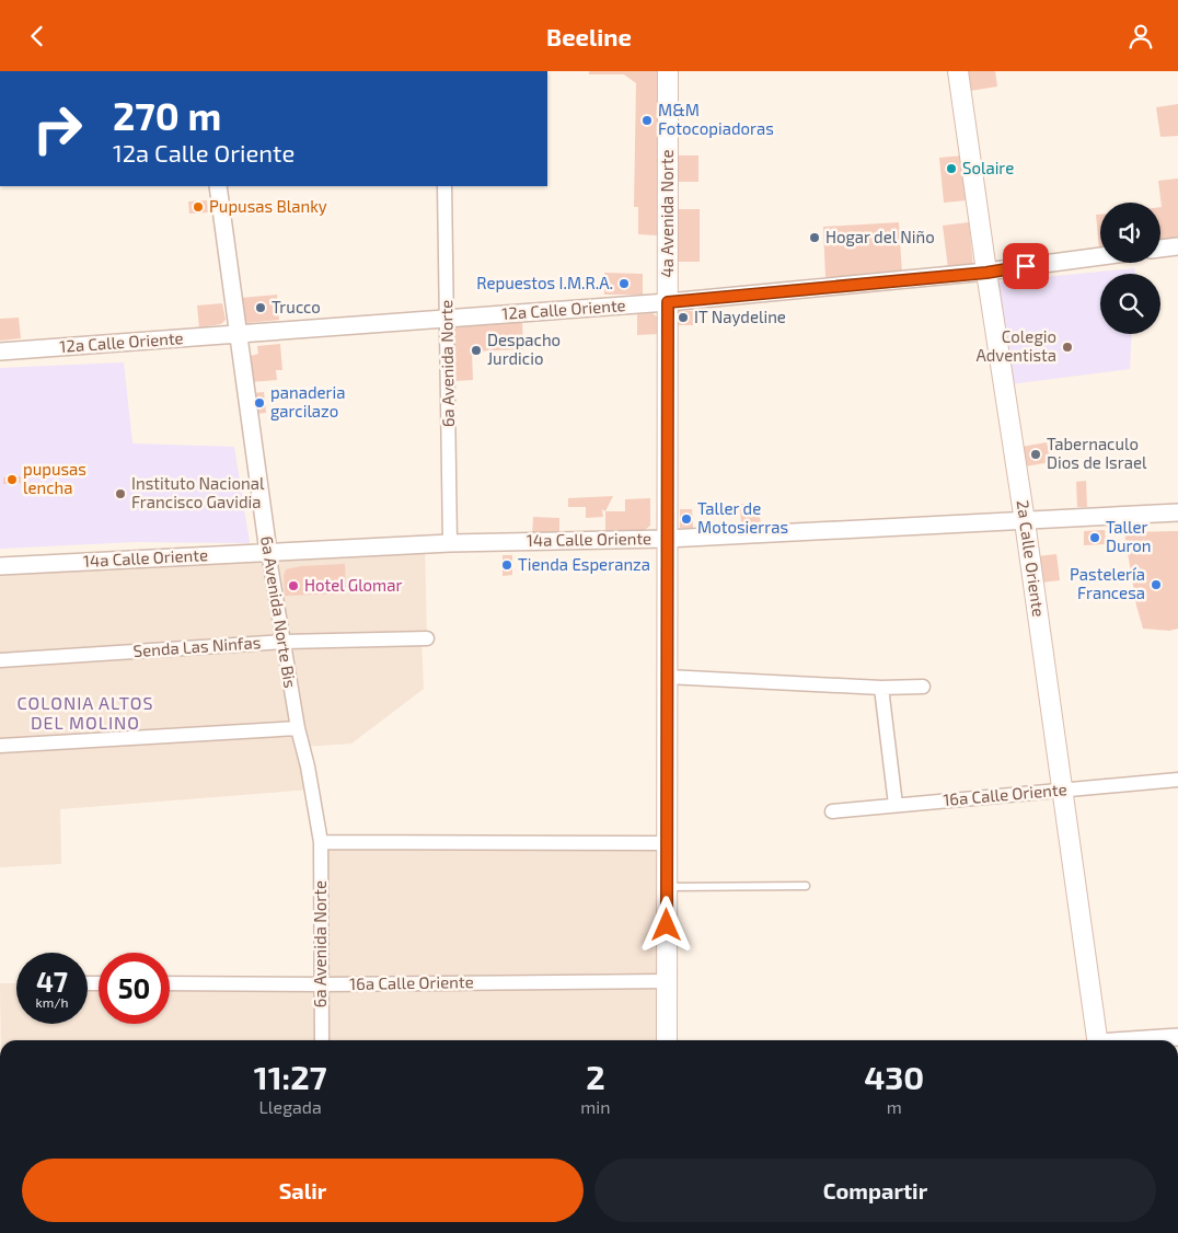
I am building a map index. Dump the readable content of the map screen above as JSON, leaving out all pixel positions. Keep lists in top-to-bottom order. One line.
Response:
{"streets":{"main road":["4a Avenida Norte","2a Calle Oriente"],"street":["12a Calle Oriente","6a Avenida Norte","14a Calle Oriente","6a Avenida Norte Bis","Senda Las Ninfas","16a Calle Oriente"]},"crossings":[["4a Avenida Norte","12a Calle Oriente"],["4a Avenida Norte","14a Calle Oriente"],["4a Avenida Norte","16a Calle Oriente"],["12a Calle Oriente","6a Avenida Norte"],["12a Calle Oriente","2a Calle Oriente"],["12a Calle Oriente","6a Avenida Norte Bis"],["6a Avenida Norte","14a Calle Oriente"],["6a Avenida Norte","6a Avenida Norte Bis"],["6a Avenida Norte","16a Calle Oriente"],["14a Calle Oriente","2a Calle Oriente"],["14a Calle Oriente","6a Avenida Norte Bis"],["2a Calle Oriente","16a Calle Oriente"],["6a Avenida Norte Bis","Senda Las Ninfas"]],"districts":["COLONIA ALTOS DEL MOLINO"],"places":["M&M Fotocopiadoras","Solaire","Pupusas Blanky","Hogar del Niño","Repuestos I.M.R.A.","Trucco","IT Naydeline","Colegio Adventista","Despacho Jurdicio","panaderia garcilazo","Tabernaculo Dios de Israel","pupusas lencha","Instituto Nacional Francisco Gavidia","Taller de Motosierras","Taller Duron","Tienda Esperanza","Pastelería Francesa","Hotel Glomar"],"page":{"header":"Beeline","turn":["270 m","12a Calle Oriente"],"speed":"47 km/h","limit":"50","eta":["11:27","Llegada","2","min","430","m"],"buttons":["Salir","Compartir"]}}
